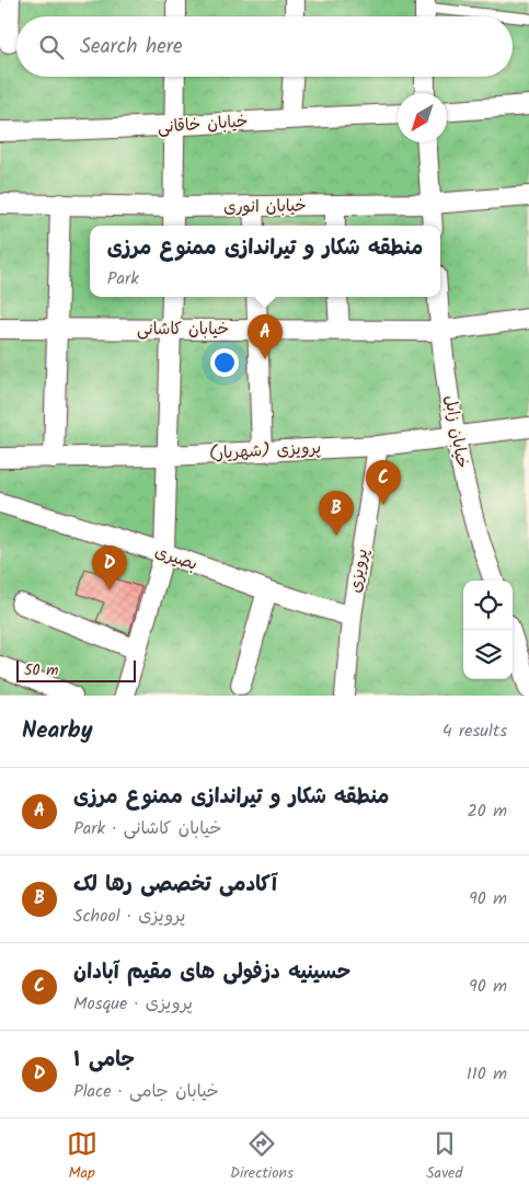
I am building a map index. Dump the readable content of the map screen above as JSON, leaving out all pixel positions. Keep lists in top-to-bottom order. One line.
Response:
{"streets":{"street":["خیابان خاقانی","خیابان انوری","خیابان کاشانی","خیابان زابل","پرویزی (شهریار)","بصیری","پرویزی"]},"crossings":[["خیابان کاشانی","خیابان زابل"],["خیابان زابل","پرویزی (شهریار)"],["پرویزی (شهریار)","پرویزی"],["بصیری","پرویزی"]],"scale_bar":"50 m","north":"bottom left","page":{"search":"Search here","popup":["منطقه شکار و تیراندازی ممنوع مرزی","Park"],"pins":["A","C","B","D"],"scale":"50 m","heading":["Nearby","4 results"],"list":[{"mark":"A","name":"منطقه شکار و تیراندازی ممنوع مرزی","note":"Park · خیابان کاشانی","value":"20 m"},{"mark":"B","name":"آکادمی تخصصی رها لک","note":"School · پرویزی","value":"90 m"},{"mark":"C","name":"حسینیه دزفولی های مقیم آبادان","note":"Mosque · پرویزی","value":"90 m"},{"mark":"D","name":"جامی ۱","note":"Place · خیابان جامی","value":"110 m"}],"nav":["Map","Directions","Saved"]}}
